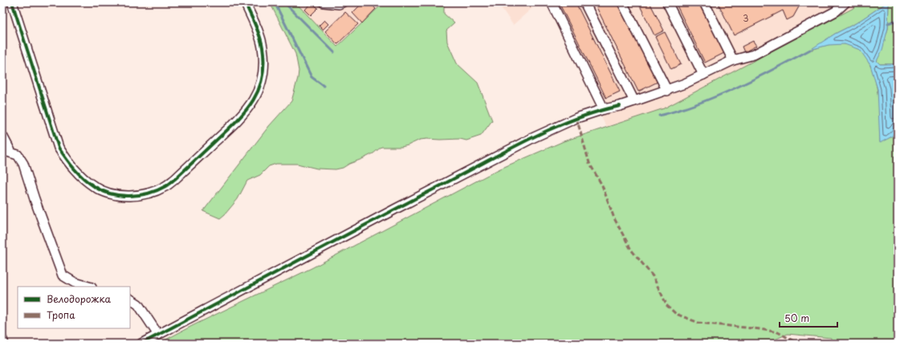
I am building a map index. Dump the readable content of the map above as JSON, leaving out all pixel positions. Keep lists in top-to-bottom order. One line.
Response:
{"house_numbers":["3"],"legend":["Велодорожка","Тропа"],"scale_bar":"50 m"}
